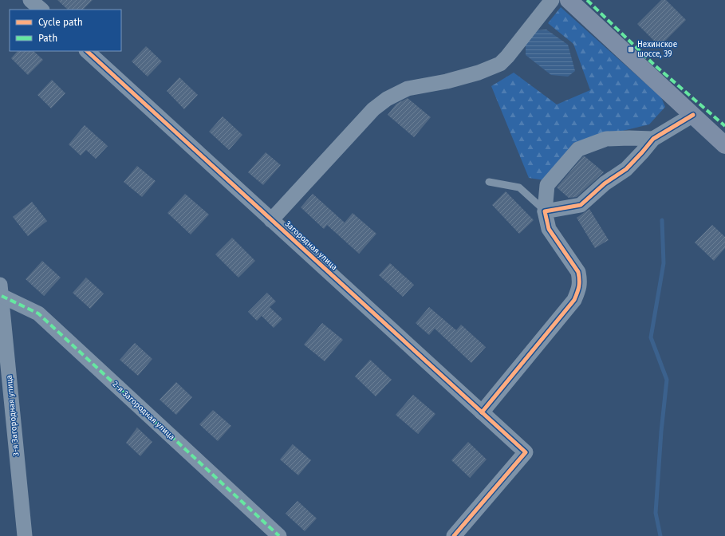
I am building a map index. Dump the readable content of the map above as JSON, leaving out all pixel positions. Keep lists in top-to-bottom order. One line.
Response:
{"streets":{"street":["Загородная улица","2-я Загородная улица","3-я Загородная улица"]},"crossings":[["2-я Загородная улица","3-я Загородная улица"]],"places":{"transit":["Нехинское шоссе, 39"]},"legend":["Cycle path","Path"]}
